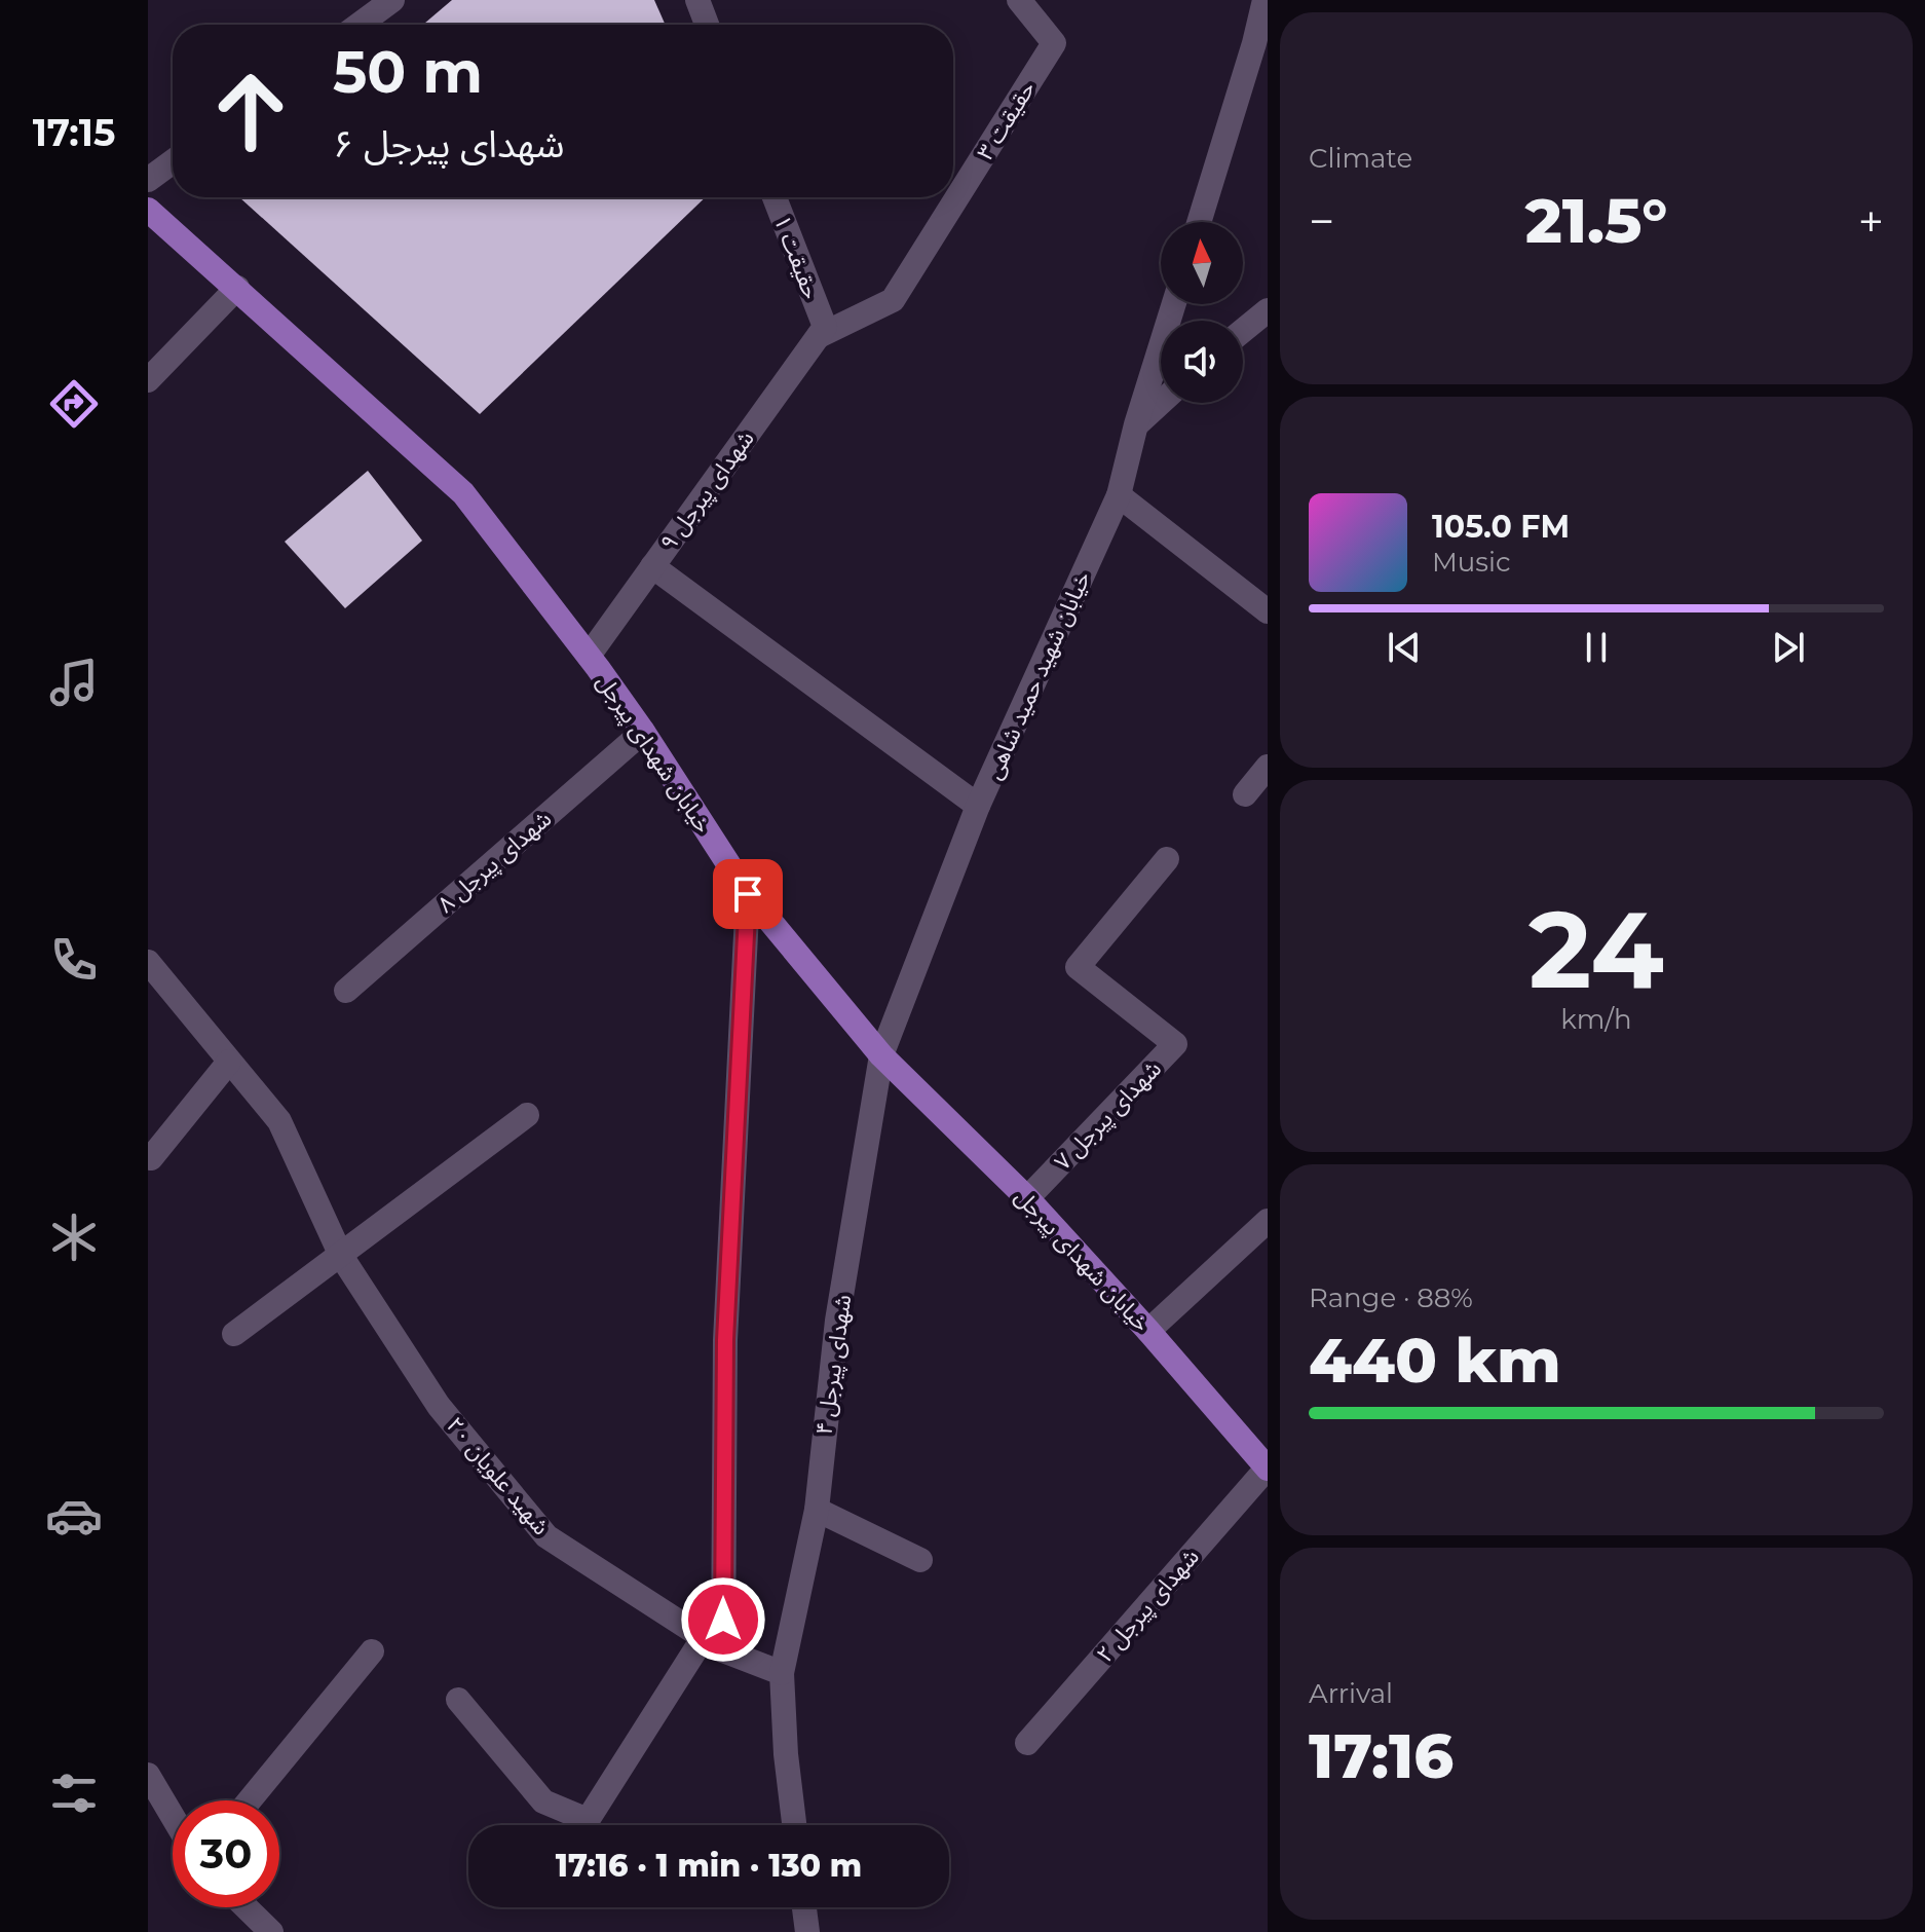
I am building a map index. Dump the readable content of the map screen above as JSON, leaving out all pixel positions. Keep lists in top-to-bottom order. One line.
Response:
{"streets":{"main road":["خیابان شهدای پیرجل"],"street":["حقیقت ۳","حقیقت ۱","شهدای پیرجل ۹","خیابان شهید حمید شاهی","شهدای پیرجل ۸","شهدای پیرجل ۷","شهدای پیرجل ۴","شهید علویان ۲۰","شهدای پیرجل ۲"]},"crossings":[["حقیقت ۳","حقیقت ۱"],["حقیقت ۳","شهدای پیرجل ۹"],["حقیقت ۱","شهدای پیرجل ۹"],["شهدای پیرجل ۹","خیابان شهدای پیرجل"],["خیابان شهید حمید شاهی","خیابان شهدای پیرجل"],["خیابان شهید حمید شاهی","شهدای پیرجل ۴"],["خیابان شهدای پیرجل","شهدای پیرجل ۸"],["خیابان شهدای پیرجل","شهدای پیرجل ۷"],["خیابان شهدای پیرجل","شهدای پیرجل ۴"],["خیابان شهدای پیرجل","شهدای پیرجل ۲"],["شهدای پیرجل ۴","شهید علویان ۲۰"]],"north":"top","page":{"tabs":"17:15","tile":["Climate",["24","km/h"],["Range · 88%","440 km"],["Arrival","17:16"]],"turn":["50 m","شهدای پیرجل ۶"],"heat":["−","21.5°","+"],"song":["105.0 FM","Music"],"limit":"30","trip":"17:16 · 1 min · 130 m"}}
